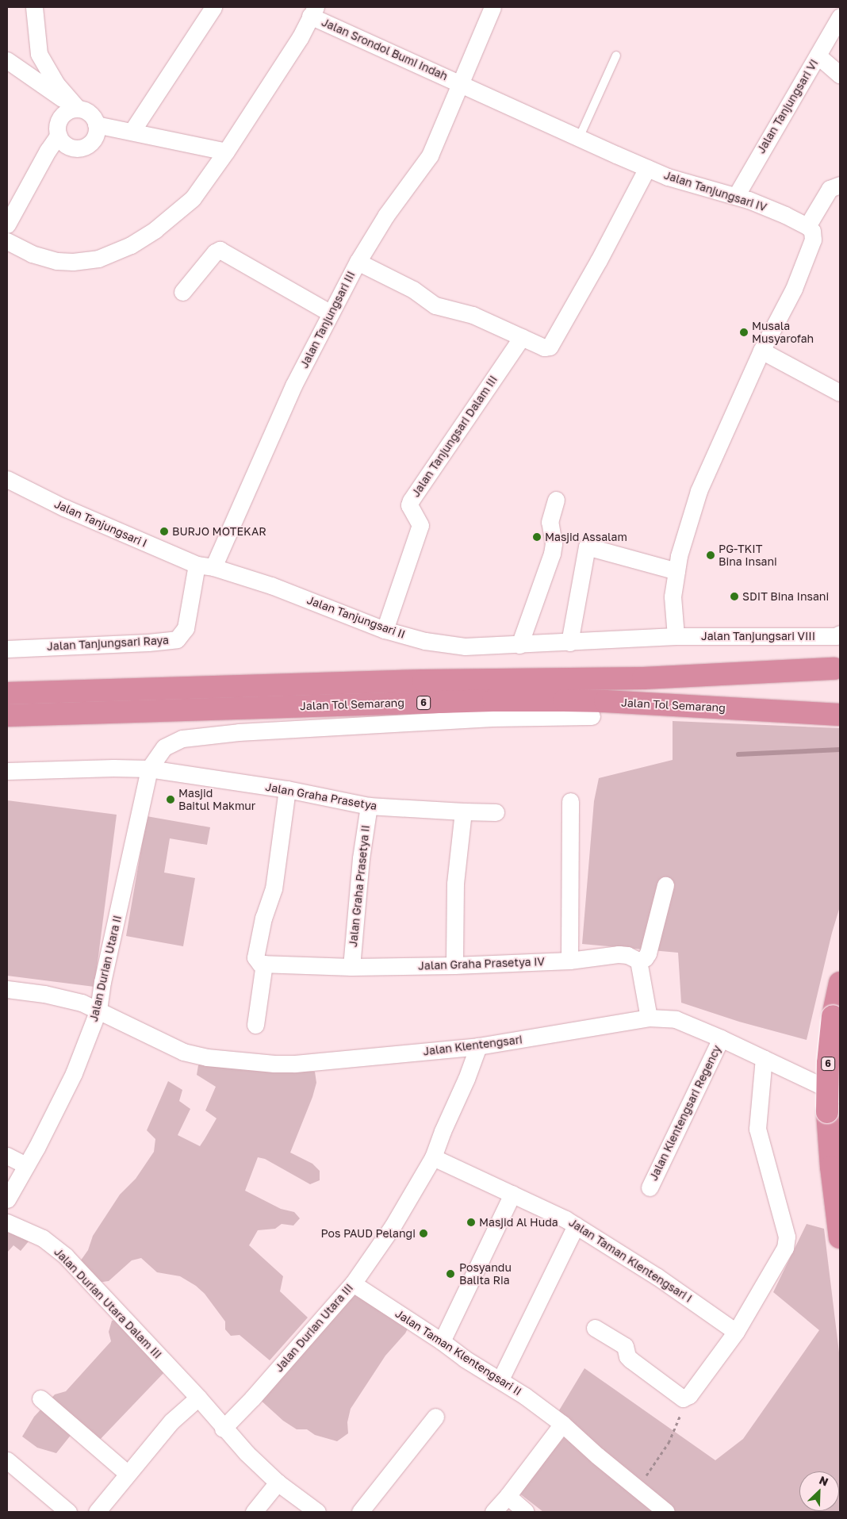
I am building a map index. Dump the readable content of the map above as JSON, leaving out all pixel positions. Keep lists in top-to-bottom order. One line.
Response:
{"streets":{"highway":["6","Jalan Tol Semarang"],"street":["Jalan Srondol Bumi Indah","Jalan Tanjungsari VI","Jalan Tanjungsari IV","Jalan Tanjungsari III","Jalan Tanjungsari Dalam III","Jalan Tanjungsari I","Jalan Tanjungsari II","Jalan Tanjungsari VIII","Jalan Tanjungsari Raya","Jalan Graha Prasetya","Jalan Graha Prasetya II","Jalan Graha Prasetya IV","Jalan Durian Utara II","Jalan Klentengsari","Jalan Klentengsari Regency","Jalan Taman Klentengsari I","Jalan Durian Utara Dalam III","Jalan Durian Utara III","Jalan Taman Klentengsari II"]},"crossings":[["Jalan Srondol Bumi Indah","Jalan Tanjungsari IV"],["Jalan Srondol Bumi Indah","Jalan Tanjungsari III"],["Jalan Tanjungsari VI","Jalan Tanjungsari IV"],["Jalan Tanjungsari IV","Jalan Tanjungsari III"],["Jalan Tanjungsari III","Jalan Tanjungsari II"],["Jalan Tanjungsari Dalam III","Jalan Tanjungsari II"],["Jalan Tanjungsari I","Jalan Tanjungsari II"],["Jalan Tanjungsari I","Jalan Tanjungsari Raya"],["Jalan Tanjungsari II","Jalan Tanjungsari VIII"],["Jalan Tanjungsari II","Jalan Tanjungsari Raya"],["Jalan Graha Prasetya","Jalan Graha Prasetya II"],["Jalan Graha Prasetya","Jalan Durian Utara II"],["Jalan Graha Prasetya II","Jalan Graha Prasetya IV"],["Jalan Durian Utara II","Jalan Klentengsari"],["Jalan Klentengsari","Jalan Klentengsari Regency"],["Jalan Klentengsari","Jalan Durian Utara III"],["Jalan Taman Klentengsari I","Jalan Durian Utara III"],["Jalan Durian Utara III","Jalan Taman Klentengsari II"]],"places":["Musala Musyarofah","BURJO MOTEKAR","Masjid Assalam","PG-TKIT Bina Insani","SDIT Bina Insani","Masjid Baitul Makmur","Masjid Al Huda","Pos PAUD Pelangi","Posyandu Balita Ria"],"north":"top right"}
